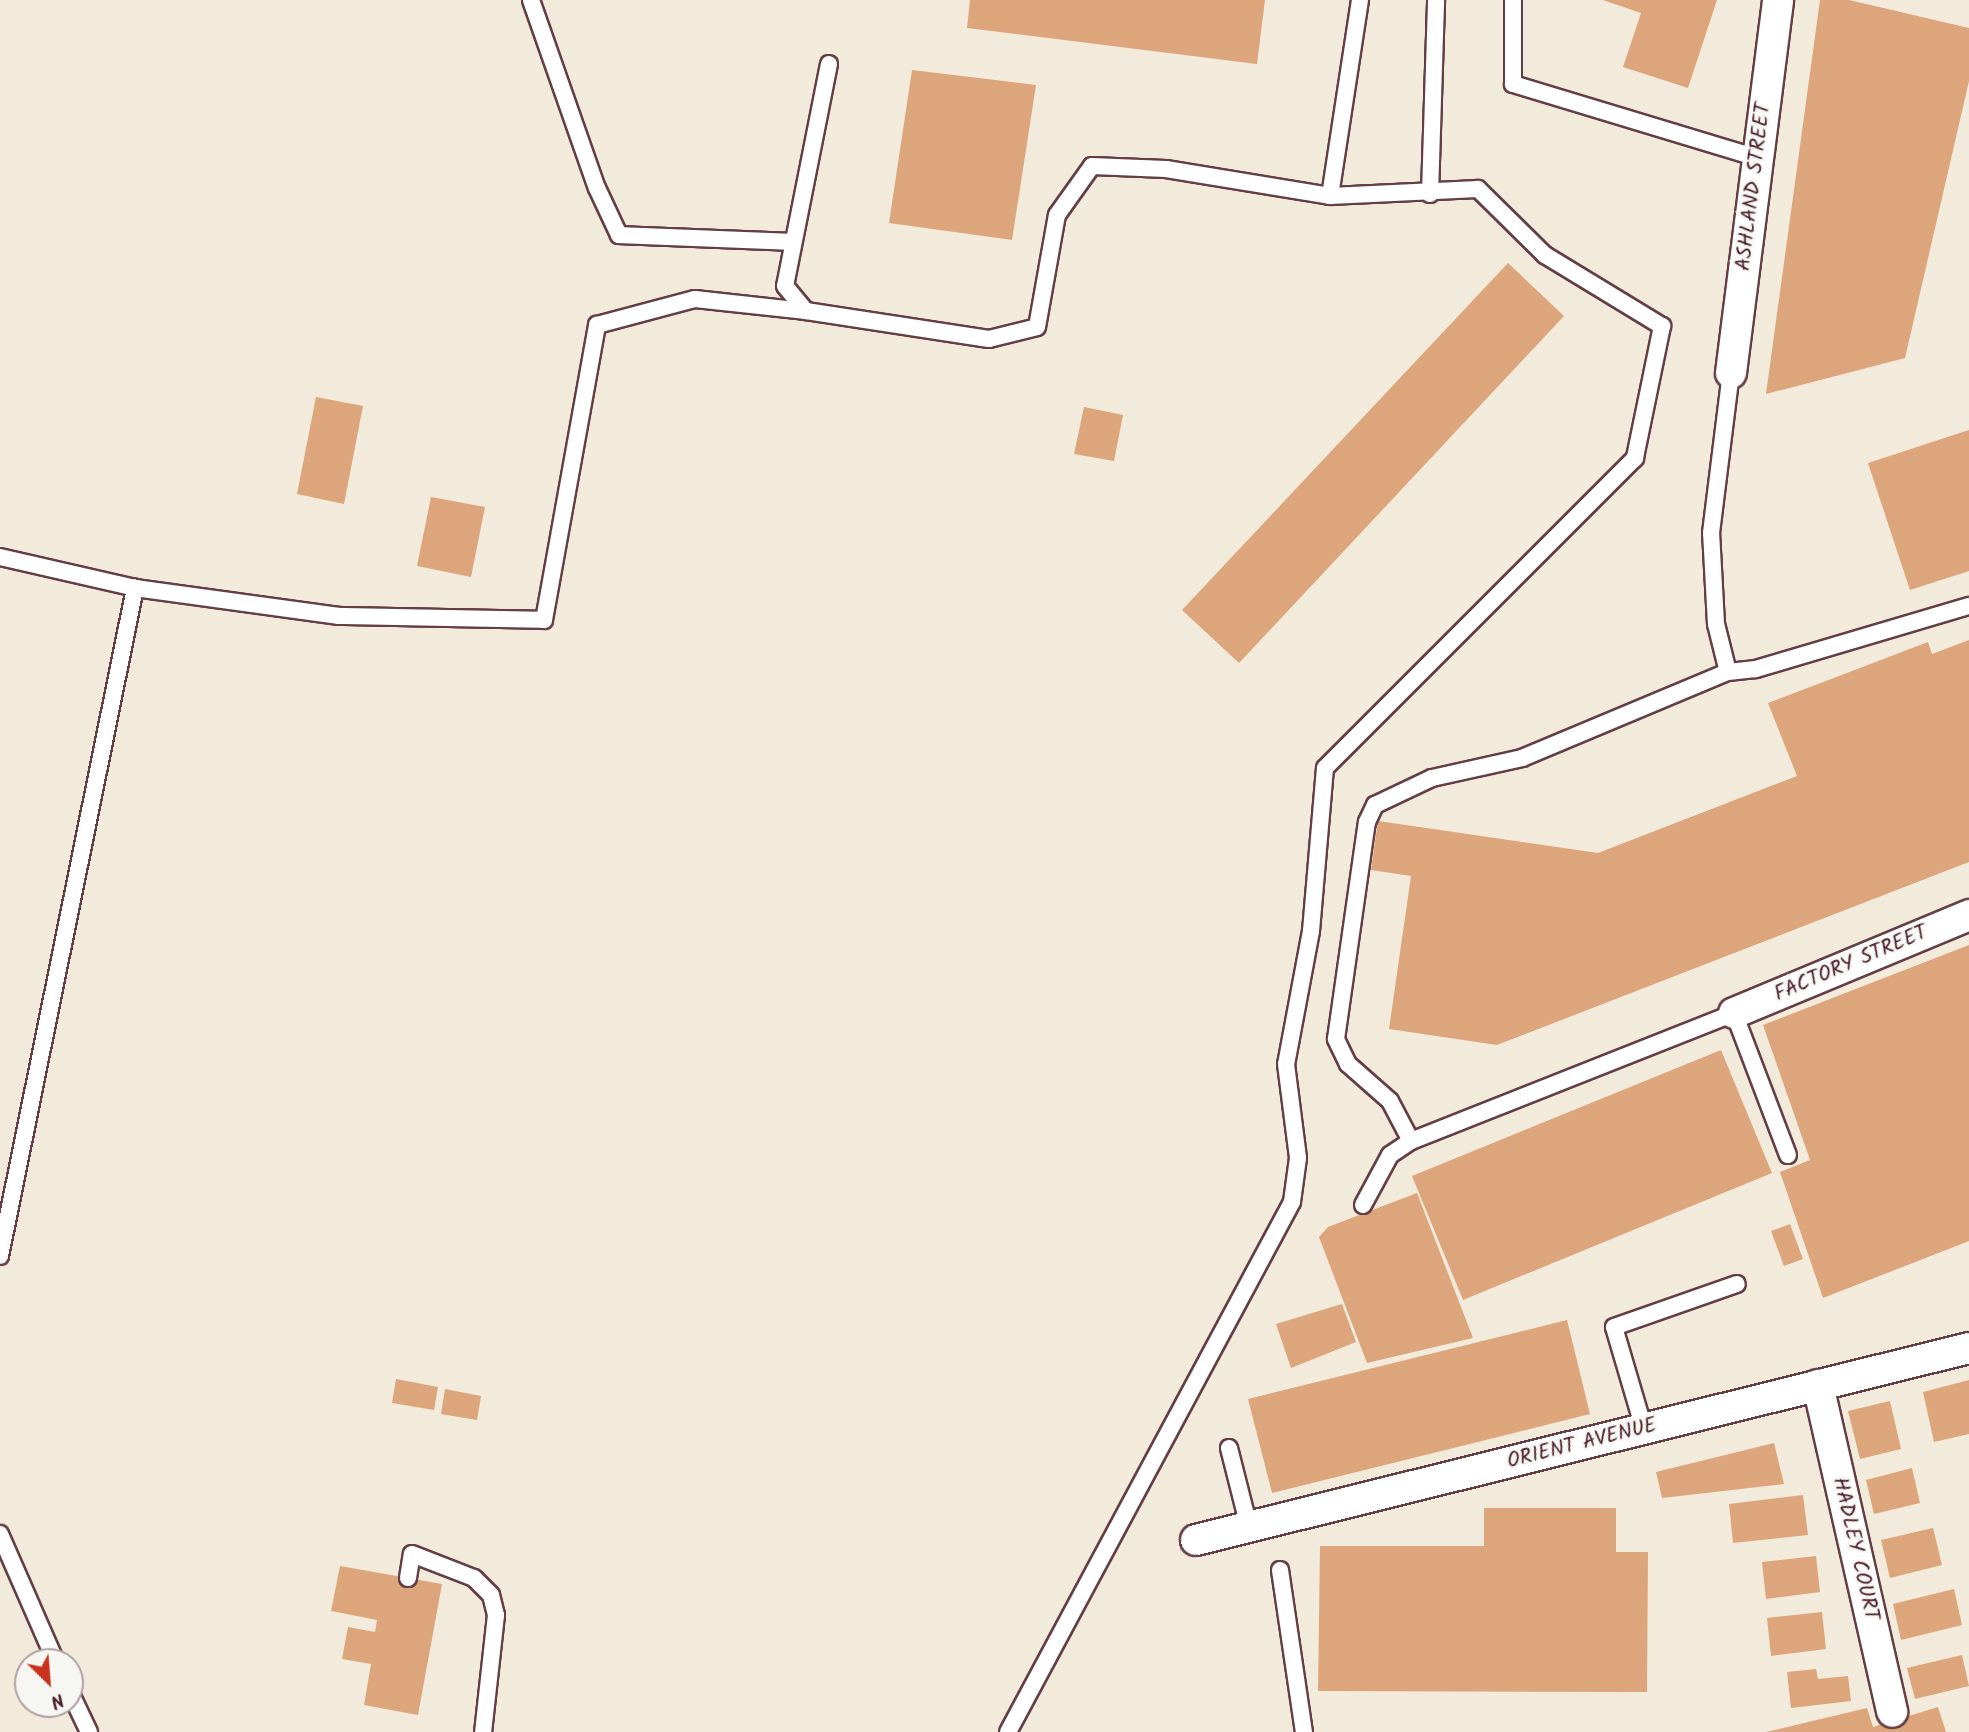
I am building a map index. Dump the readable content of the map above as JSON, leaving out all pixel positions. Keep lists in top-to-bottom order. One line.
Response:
{"streets":{"street":["ASHLAND STREET","FACTORY STREET","ORIENT AVENUE","HADLEY COURT"]},"crossings":[["ORIENT AVENUE","HADLEY COURT"]],"north":"bottom right"}
